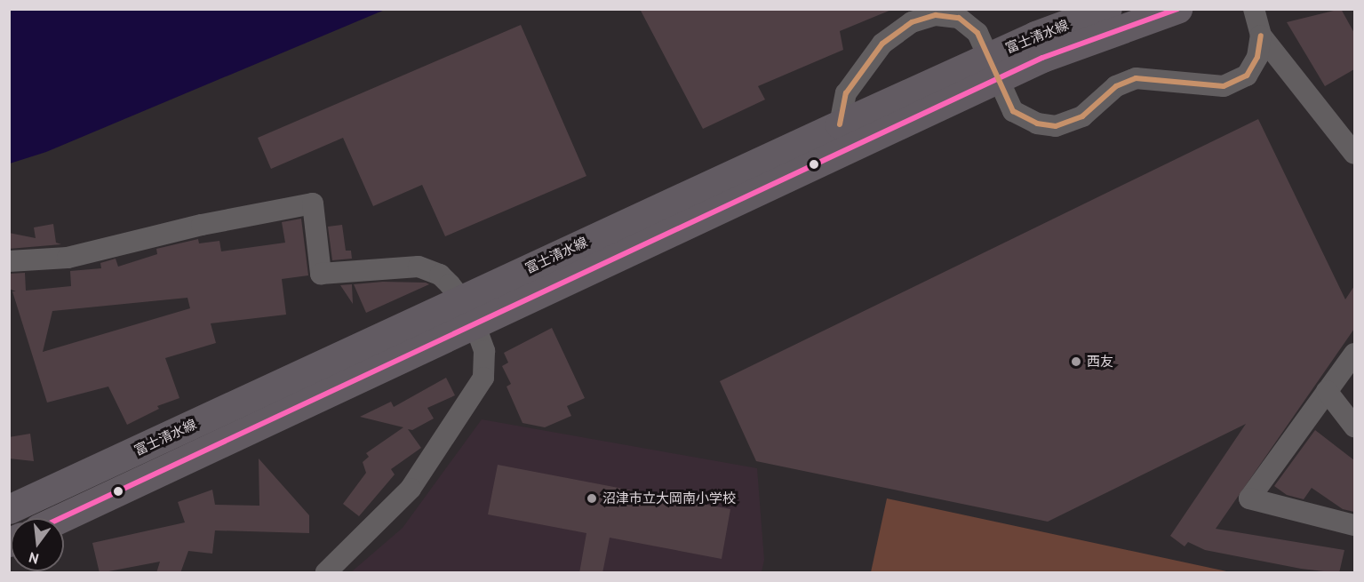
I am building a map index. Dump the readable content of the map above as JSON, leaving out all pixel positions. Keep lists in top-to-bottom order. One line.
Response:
{"streets":{"main road":["富士清水線"]},"places":["西友","沼津市立大岡南小学校"],"north":"bottom"}
